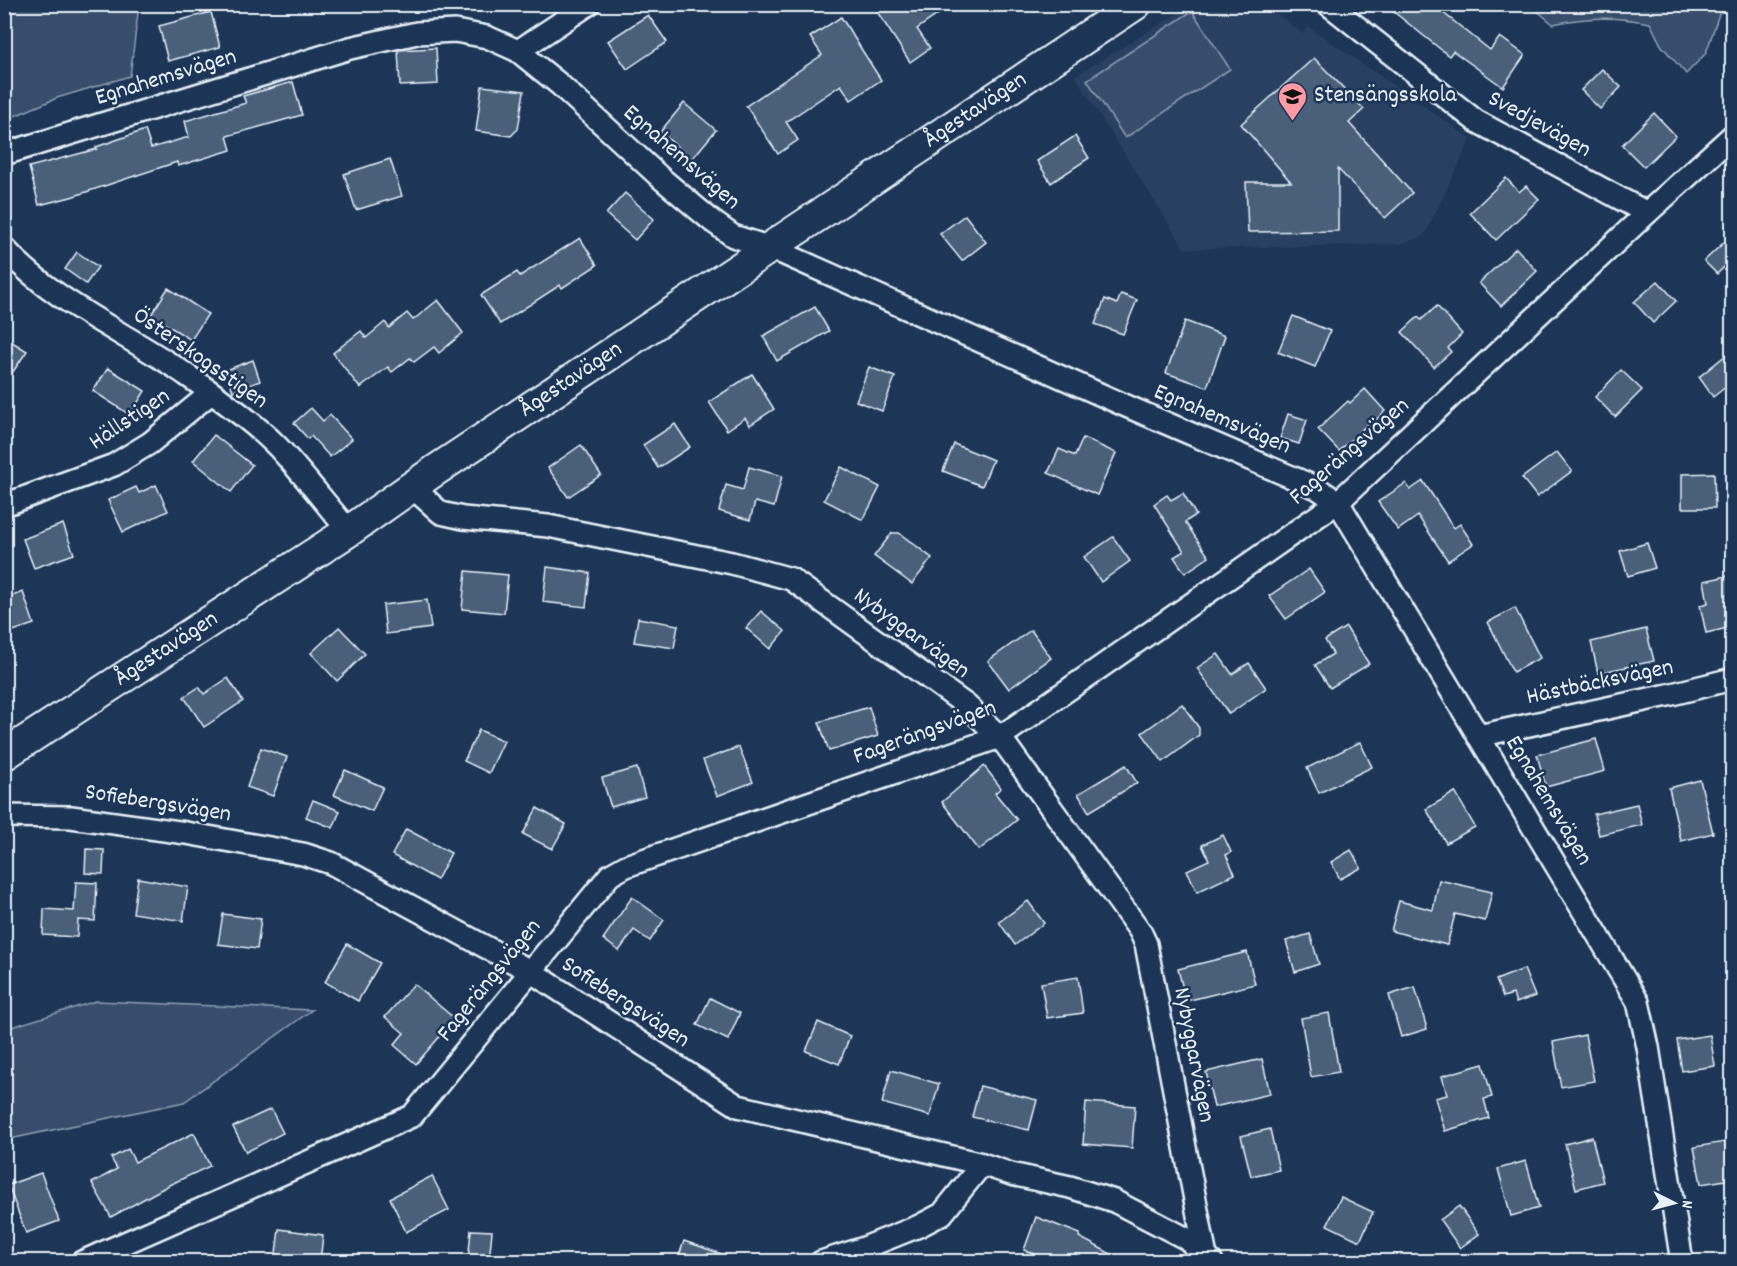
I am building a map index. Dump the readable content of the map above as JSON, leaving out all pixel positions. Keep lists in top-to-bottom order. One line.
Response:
{"streets":{"main road":["Ågestavägen"],"street":["Egnahemsvägen","Svedjevägen","Österskogsstigen","Hällstigen","Fagerängsvägen","Nybyggarvägen","Hästbäcksvägen","Sofiebergsvägen"]},"crossings":[["Egnahemsvägen","Ågestavägen"],["Egnahemsvägen","Fagerängsvägen"],["Egnahemsvägen","Hästbäcksvägen"],["Ågestavägen","Österskogsstigen"],["Ågestavägen","Nybyggarvägen"],["Svedjevägen","Fagerängsvägen"],["Österskogsstigen","Hällstigen"],["Fagerängsvägen","Nybyggarvägen"],["Fagerängsvägen","Sofiebergsvägen"],["Nybyggarvägen","Sofiebergsvägen"]],"places":{"school or university":["Stensängsskola"]},"north":"right"}
